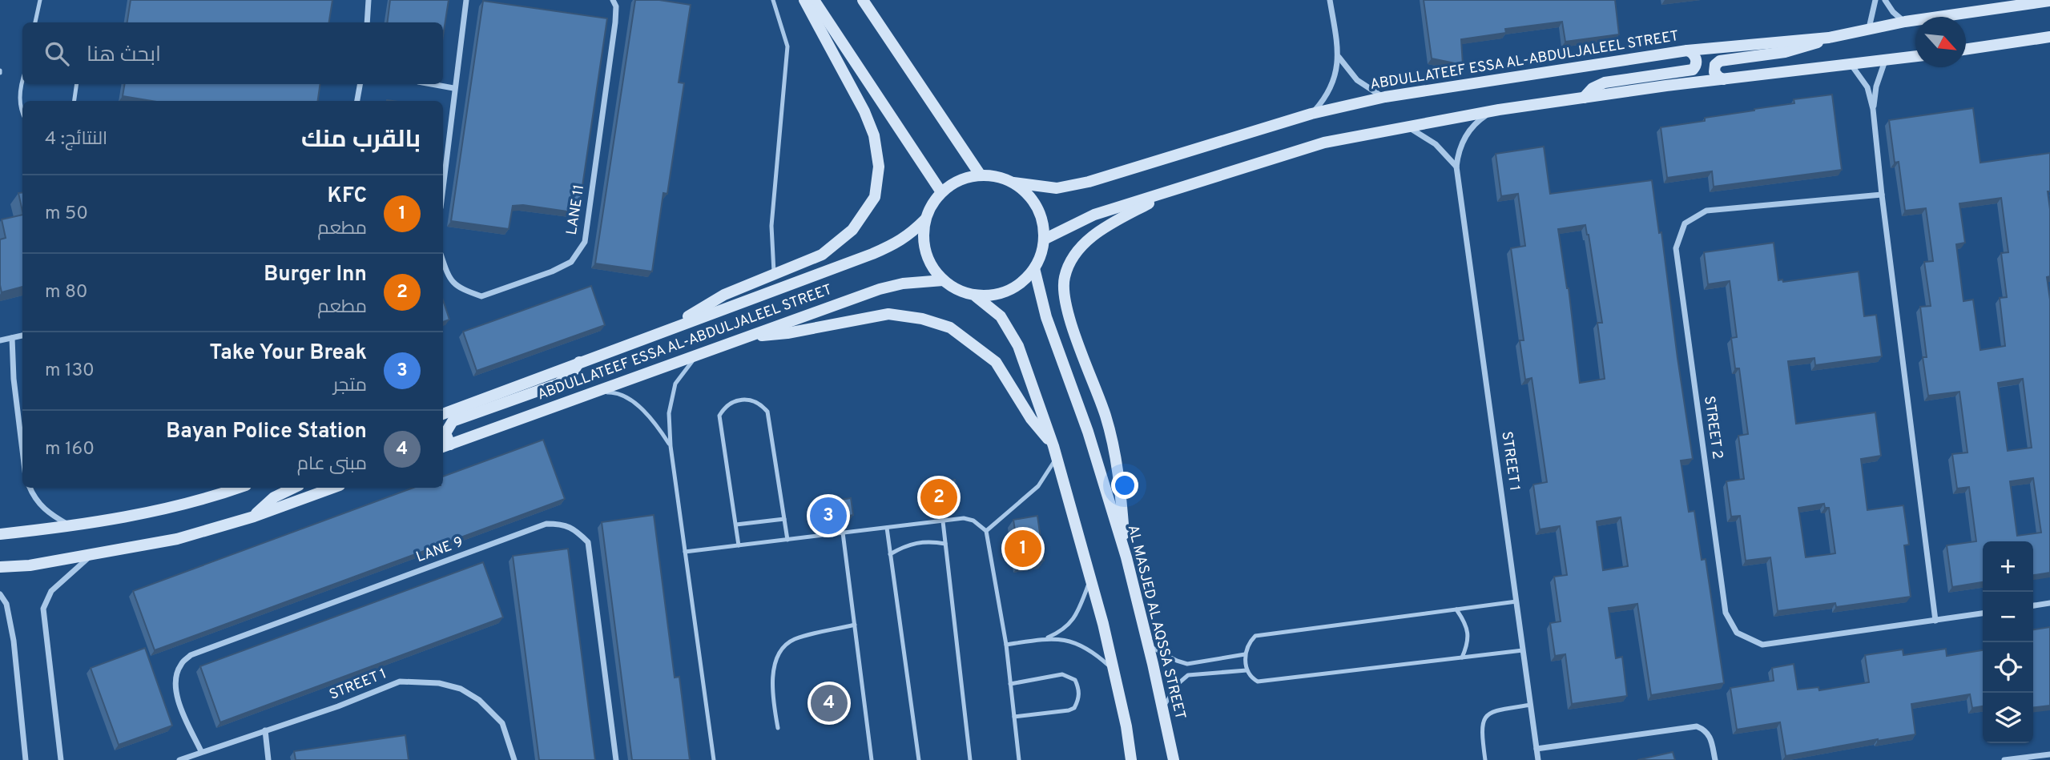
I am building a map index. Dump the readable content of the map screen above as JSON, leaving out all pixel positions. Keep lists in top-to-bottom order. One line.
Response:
{"streets":{"main road":["ABDULLATEEF ESSA AL-ABDULJALEEL STREET","AL MASJED AL AQSSA STREET"],"street":["LANE 11","STREET 2","STREET 1","LANE 9"]},"crossings":[["ABDULLATEEF ESSA AL-ABDULJALEEL STREET","AL MASJED AL AQSSA STREET"],["STREET 1","LANE 9"]],"north":"bottom right","page":{"search":"ابحث هنا","heading":["بالقرب منك","النتائج: 4"],"list":[{"mark":"1","name":"KFC","note":"مطعم","value":"50 m"},{"mark":"2","name":"Burger Inn","note":"مطعم","value":"80 m"},{"mark":"3","name":"Take Your Break","note":"متجر","value":"130 m"},{"mark":"4","name":"Bayan Police Station","note":"مبنى عام","value":"160 m"}],"pins":["2","3","1","4"],"map_buttons":["+","−"]}}
